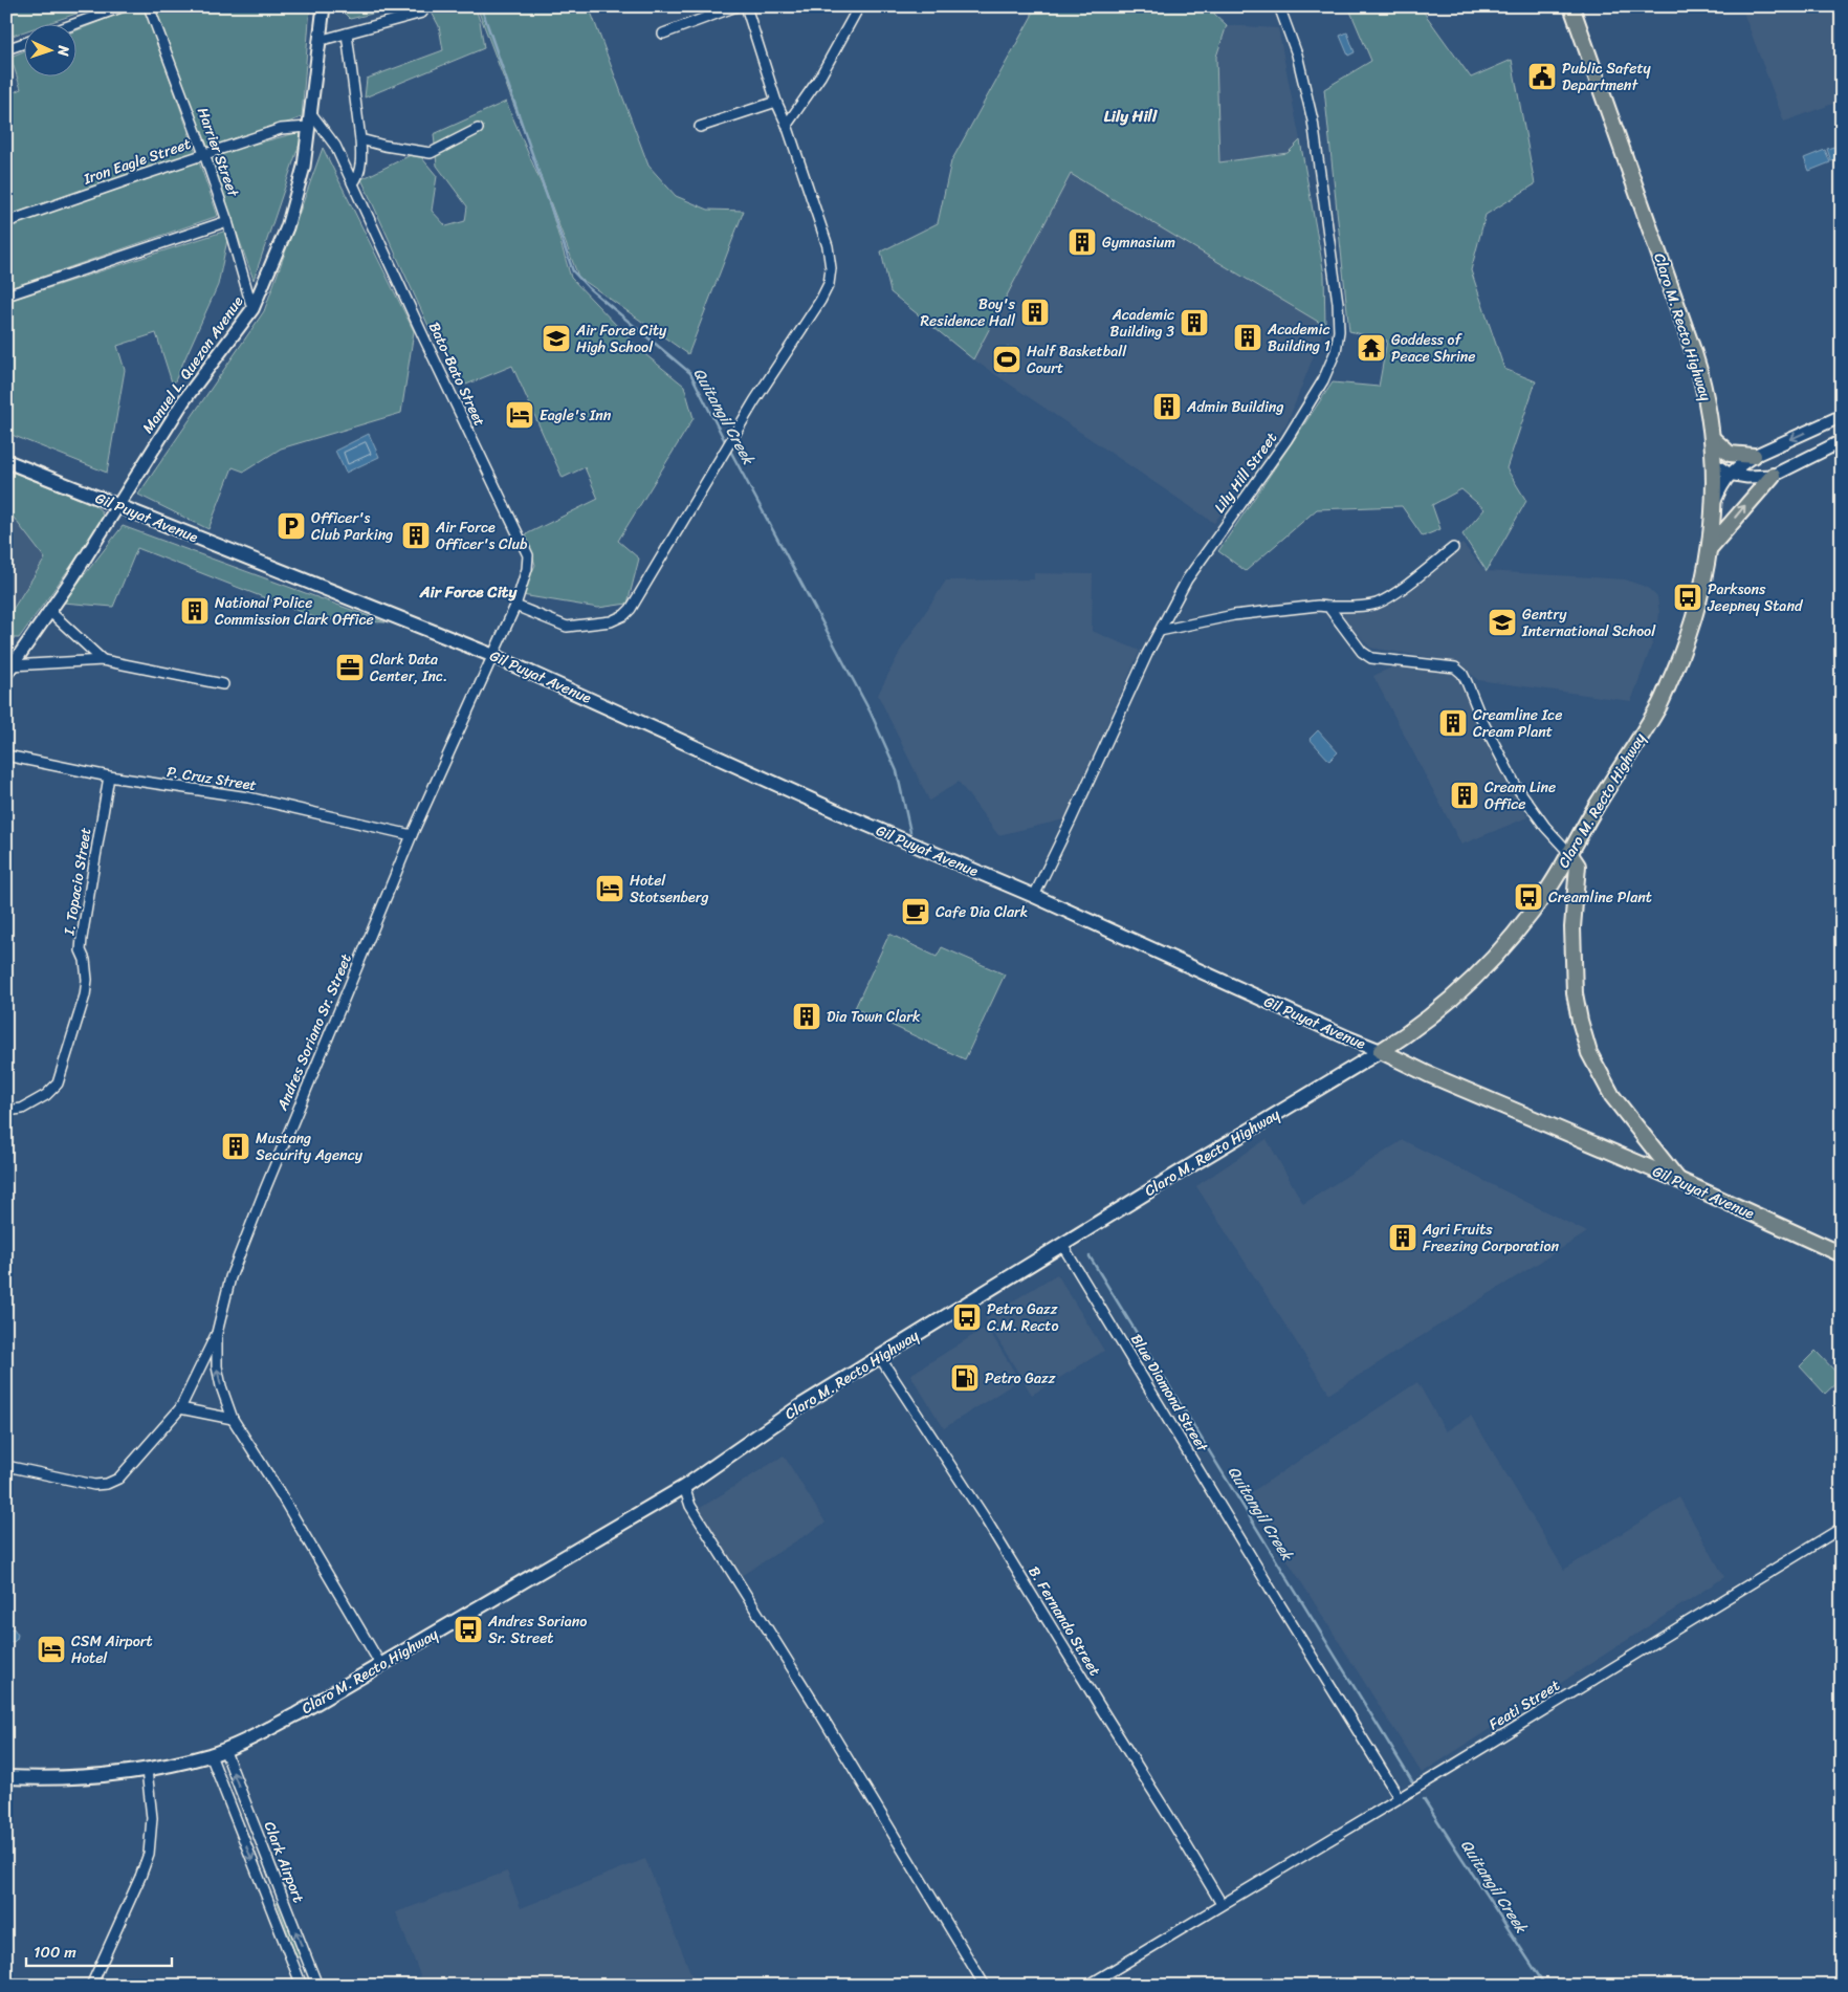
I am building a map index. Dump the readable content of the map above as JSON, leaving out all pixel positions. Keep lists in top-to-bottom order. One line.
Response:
{"streets":{"main road":["Claro M. Recto Highway","Gil Puyat Avenue"],"street":["Harrier Street","Iron Eagle Street","Manuel L. Quezon Avenue","Bato-Bato Street","Lily Hill Street","P. Cruz Street","I. Topacio Street","Andres Soriano Sr. Street","Blue Diamond Street","B. Fernando Street","Feati Street","Clark Airport"]},"crossings":[["Harrier Street","Iron Eagle Street"],["Harrier Street","Manuel L. Quezon Avenue"],["Iron Eagle Street","Manuel L. Quezon Avenue"],["Claro M. Recto Highway","Gil Puyat Avenue"],["Claro M. Recto Highway","Andres Soriano Sr. Street"],["Claro M. Recto Highway","Blue Diamond Street"],["Claro M. Recto Highway","B. Fernando Street"],["Claro M. Recto Highway","Clark Airport"],["Manuel L. Quezon Avenue","Bato-Bato Street"],["Manuel L. Quezon Avenue","Gil Puyat Avenue"],["Bato-Bato Street","Gil Puyat Avenue"],["Bato-Bato Street","Andres Soriano Sr. Street"],["Lily Hill Street","Gil Puyat Avenue"],["Gil Puyat Avenue","Andres Soriano Sr. Street"],["P. Cruz Street","I. Topacio Street"],["P. Cruz Street","Andres Soriano Sr. Street"],["Blue Diamond Street","Feati Street"],["B. Fernando Street","Feati Street"]],"districts":["Lily Hill","Air Force City"],"water":["Quitangil Creek"],"places":{"public building":["Public Safety Department"],"building":["Gymnasium","Boy's Residence Hall","Academic Building 3","Academic Building 1","Admin Building","Air Force Officer's Club","National Police Commission Clark Office","Creamline Ice Cream Plant","Cream Line Office","Dia Town Clark","Mustang Security Agency","Agri Fruits Freezing Corporation"],"school or university":["Air Force City High School","Gentry International School"],"temple":["Goddess of Peace Shrine"],"sports":["Half Basketball Court"],"hotel":["Eagle's Inn","Hotel Stotsenberg","CSM Airport Hotel"],"parking":["Officer's Club Parking"],"bus stop":["Parksons Jeepney Stand","Creamline Plant","Petro Gazz C.M. Recto","Andres Soriano Sr. Street"],"office":["Clark Data Center, Inc."],"cafe":["Cafe Dia Clark"],"fuel station":["Petro Gazz"]},"scale_bar":"100 m","north":"right"}
